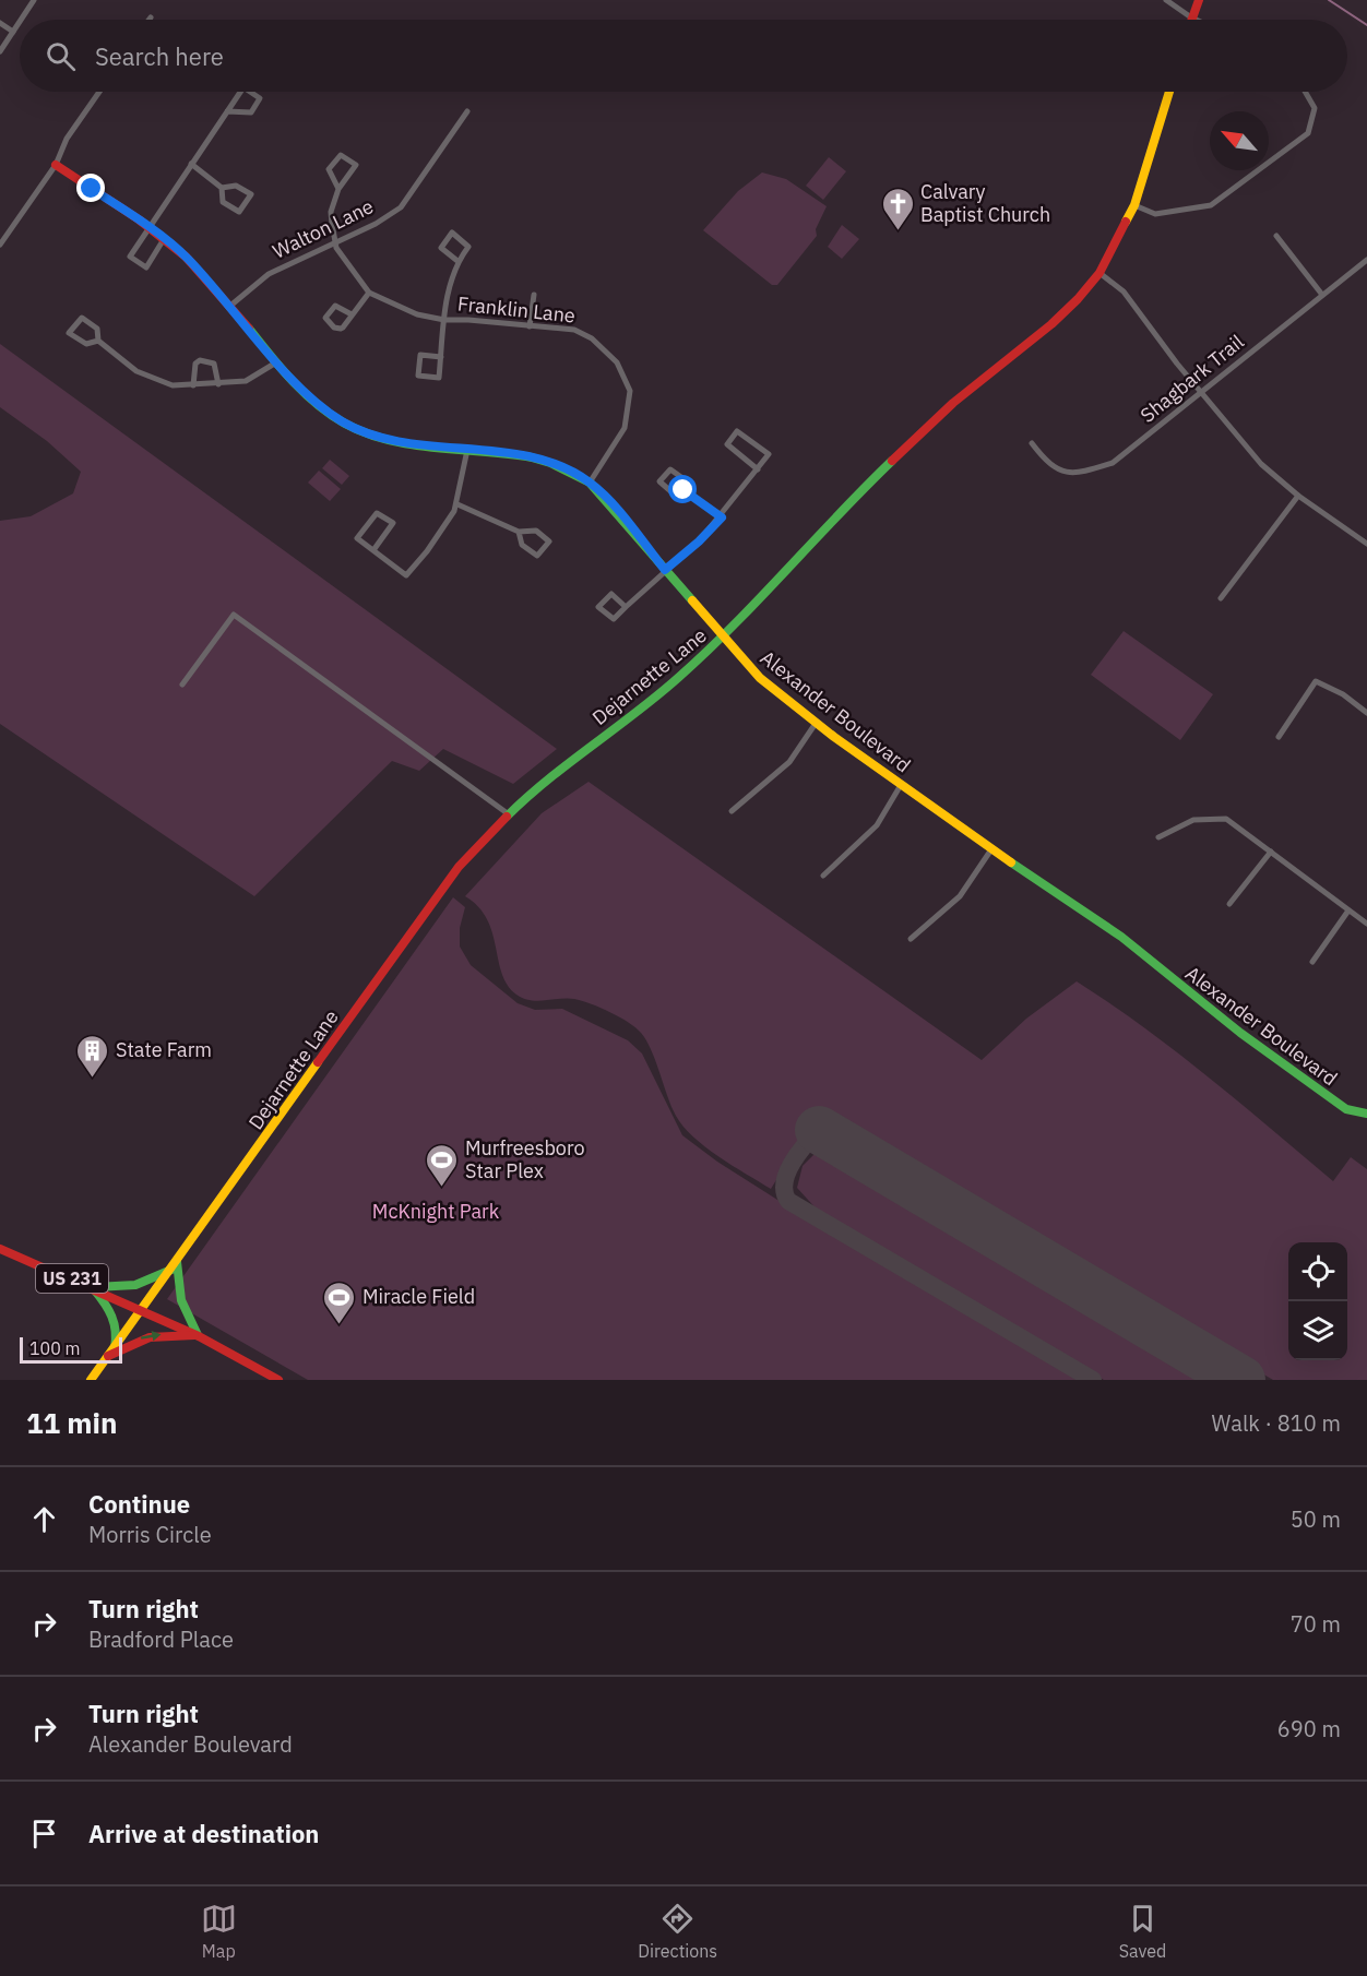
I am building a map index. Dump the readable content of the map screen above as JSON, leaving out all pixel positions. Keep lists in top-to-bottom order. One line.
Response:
{"streets":{"main road":["Dejarnette Lane","Alexander Boulevard","US 231"],"street":["Walton Lane","Franklin Lane","Shagbark Trail"]},"crossings":[["Walton Lane","Franklin Lane"],["Walton Lane","Alexander Boulevard"],["Franklin Lane","Alexander Boulevard"],["Dejarnette Lane","Alexander Boulevard"],["Dejarnette Lane","US 231"]],"parks":["McKnight Park"],"places":{"church":["Calvary Baptist Church"],"building":["State Farm"],"sports":["Murfreesboro Star Plex","Miracle Field"]},"scale_bar":"100 m","north":"top left","page":{"search":"Search here","scale":"100 m","heading":["11 min","Walk · 810 m"],"list":[["Continue","Morris Circle","50 m"],["Turn right","Bradford Place","70 m"],["Turn right","Alexander Boulevard","690 m"],"Arrive at destination"],"nav":["Map","Directions","Saved"]}}
